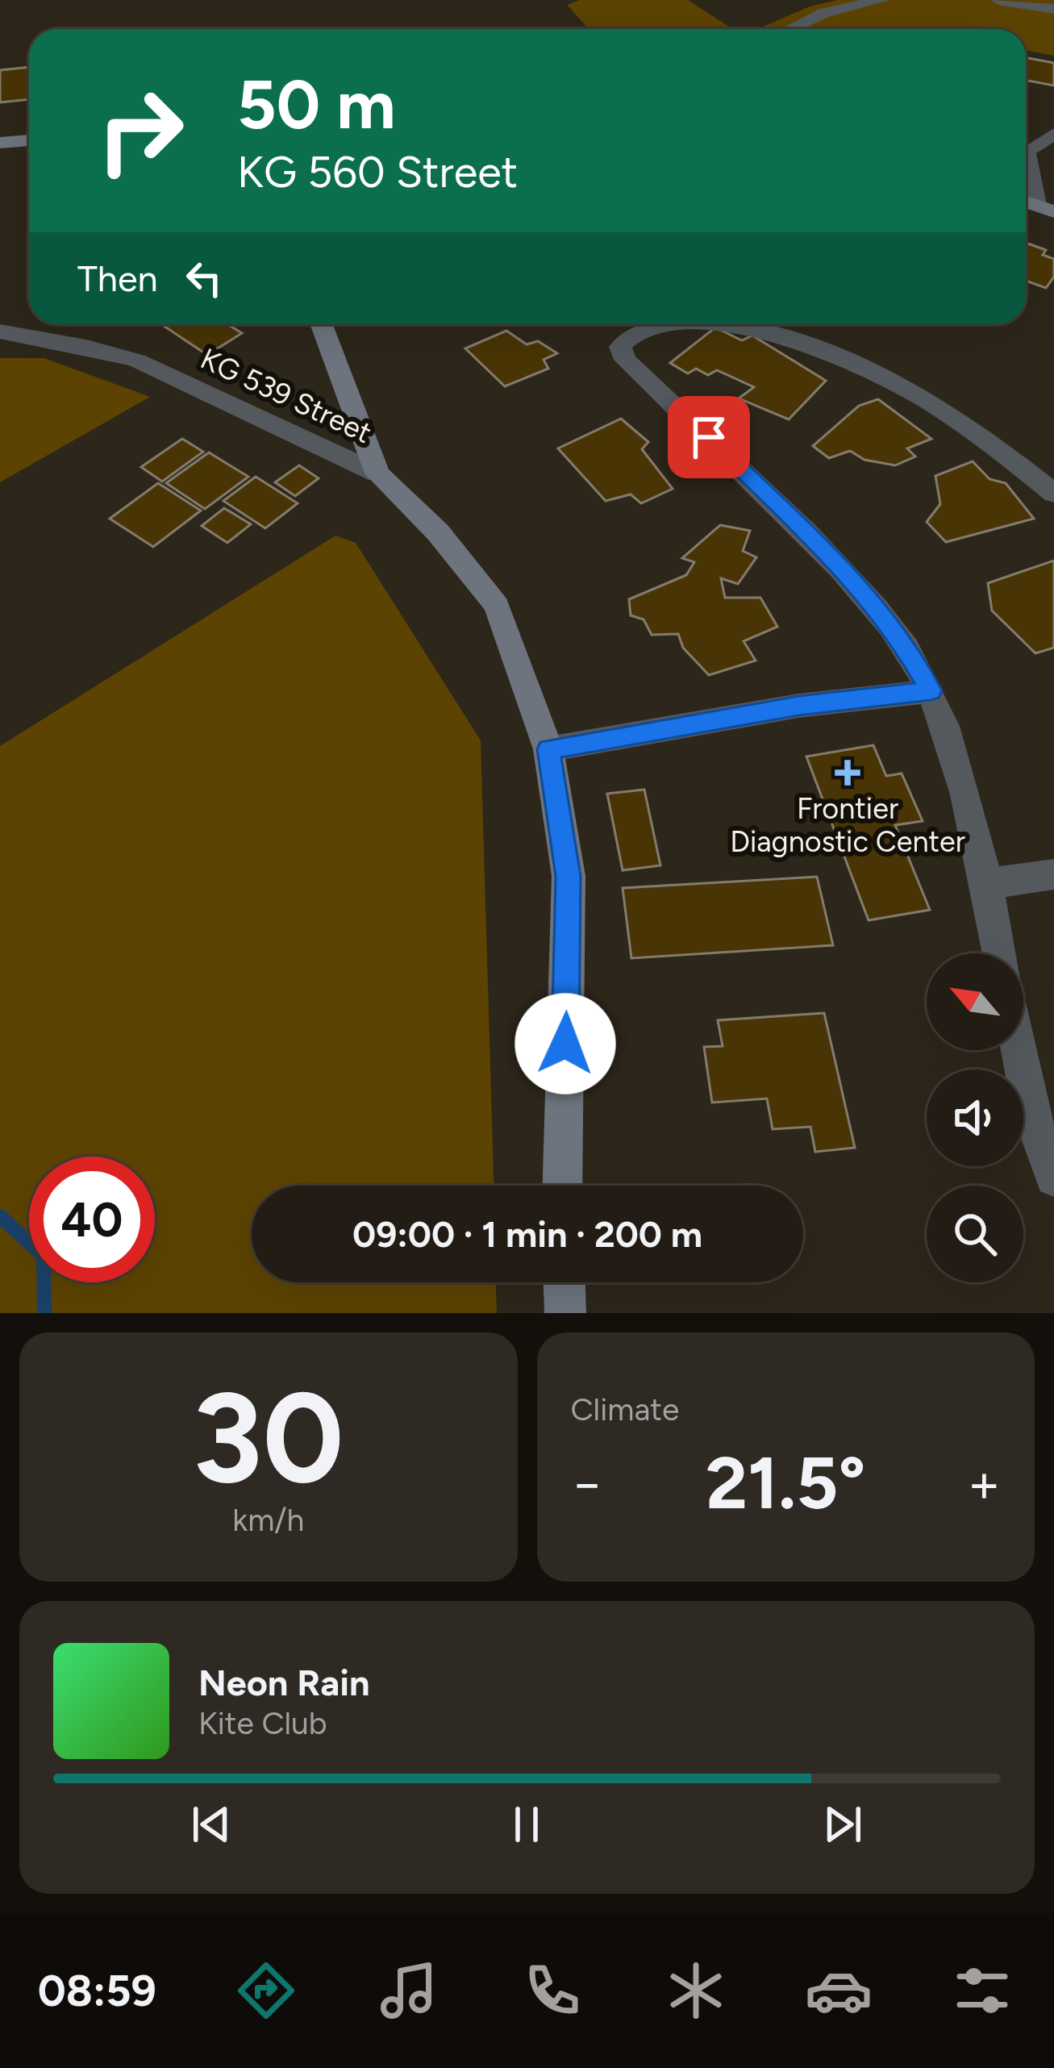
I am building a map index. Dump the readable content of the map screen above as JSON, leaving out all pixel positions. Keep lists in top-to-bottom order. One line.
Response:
{"streets":{"street":["KG 539 Street"]},"places":{"health":["Frontier Diagnostic Center"]},"north":"top left","page":{"turn":["50 m","KG 560 Street"],"then":"Then","limit":"40","trip":"09:00 · 1 min · 200 m","tile":[["30","km/h"],"Climate"],"heat":["−","21.5°","+"],"song":["Neon Rain","Kite Club"],"tabs":"08:59"}}
